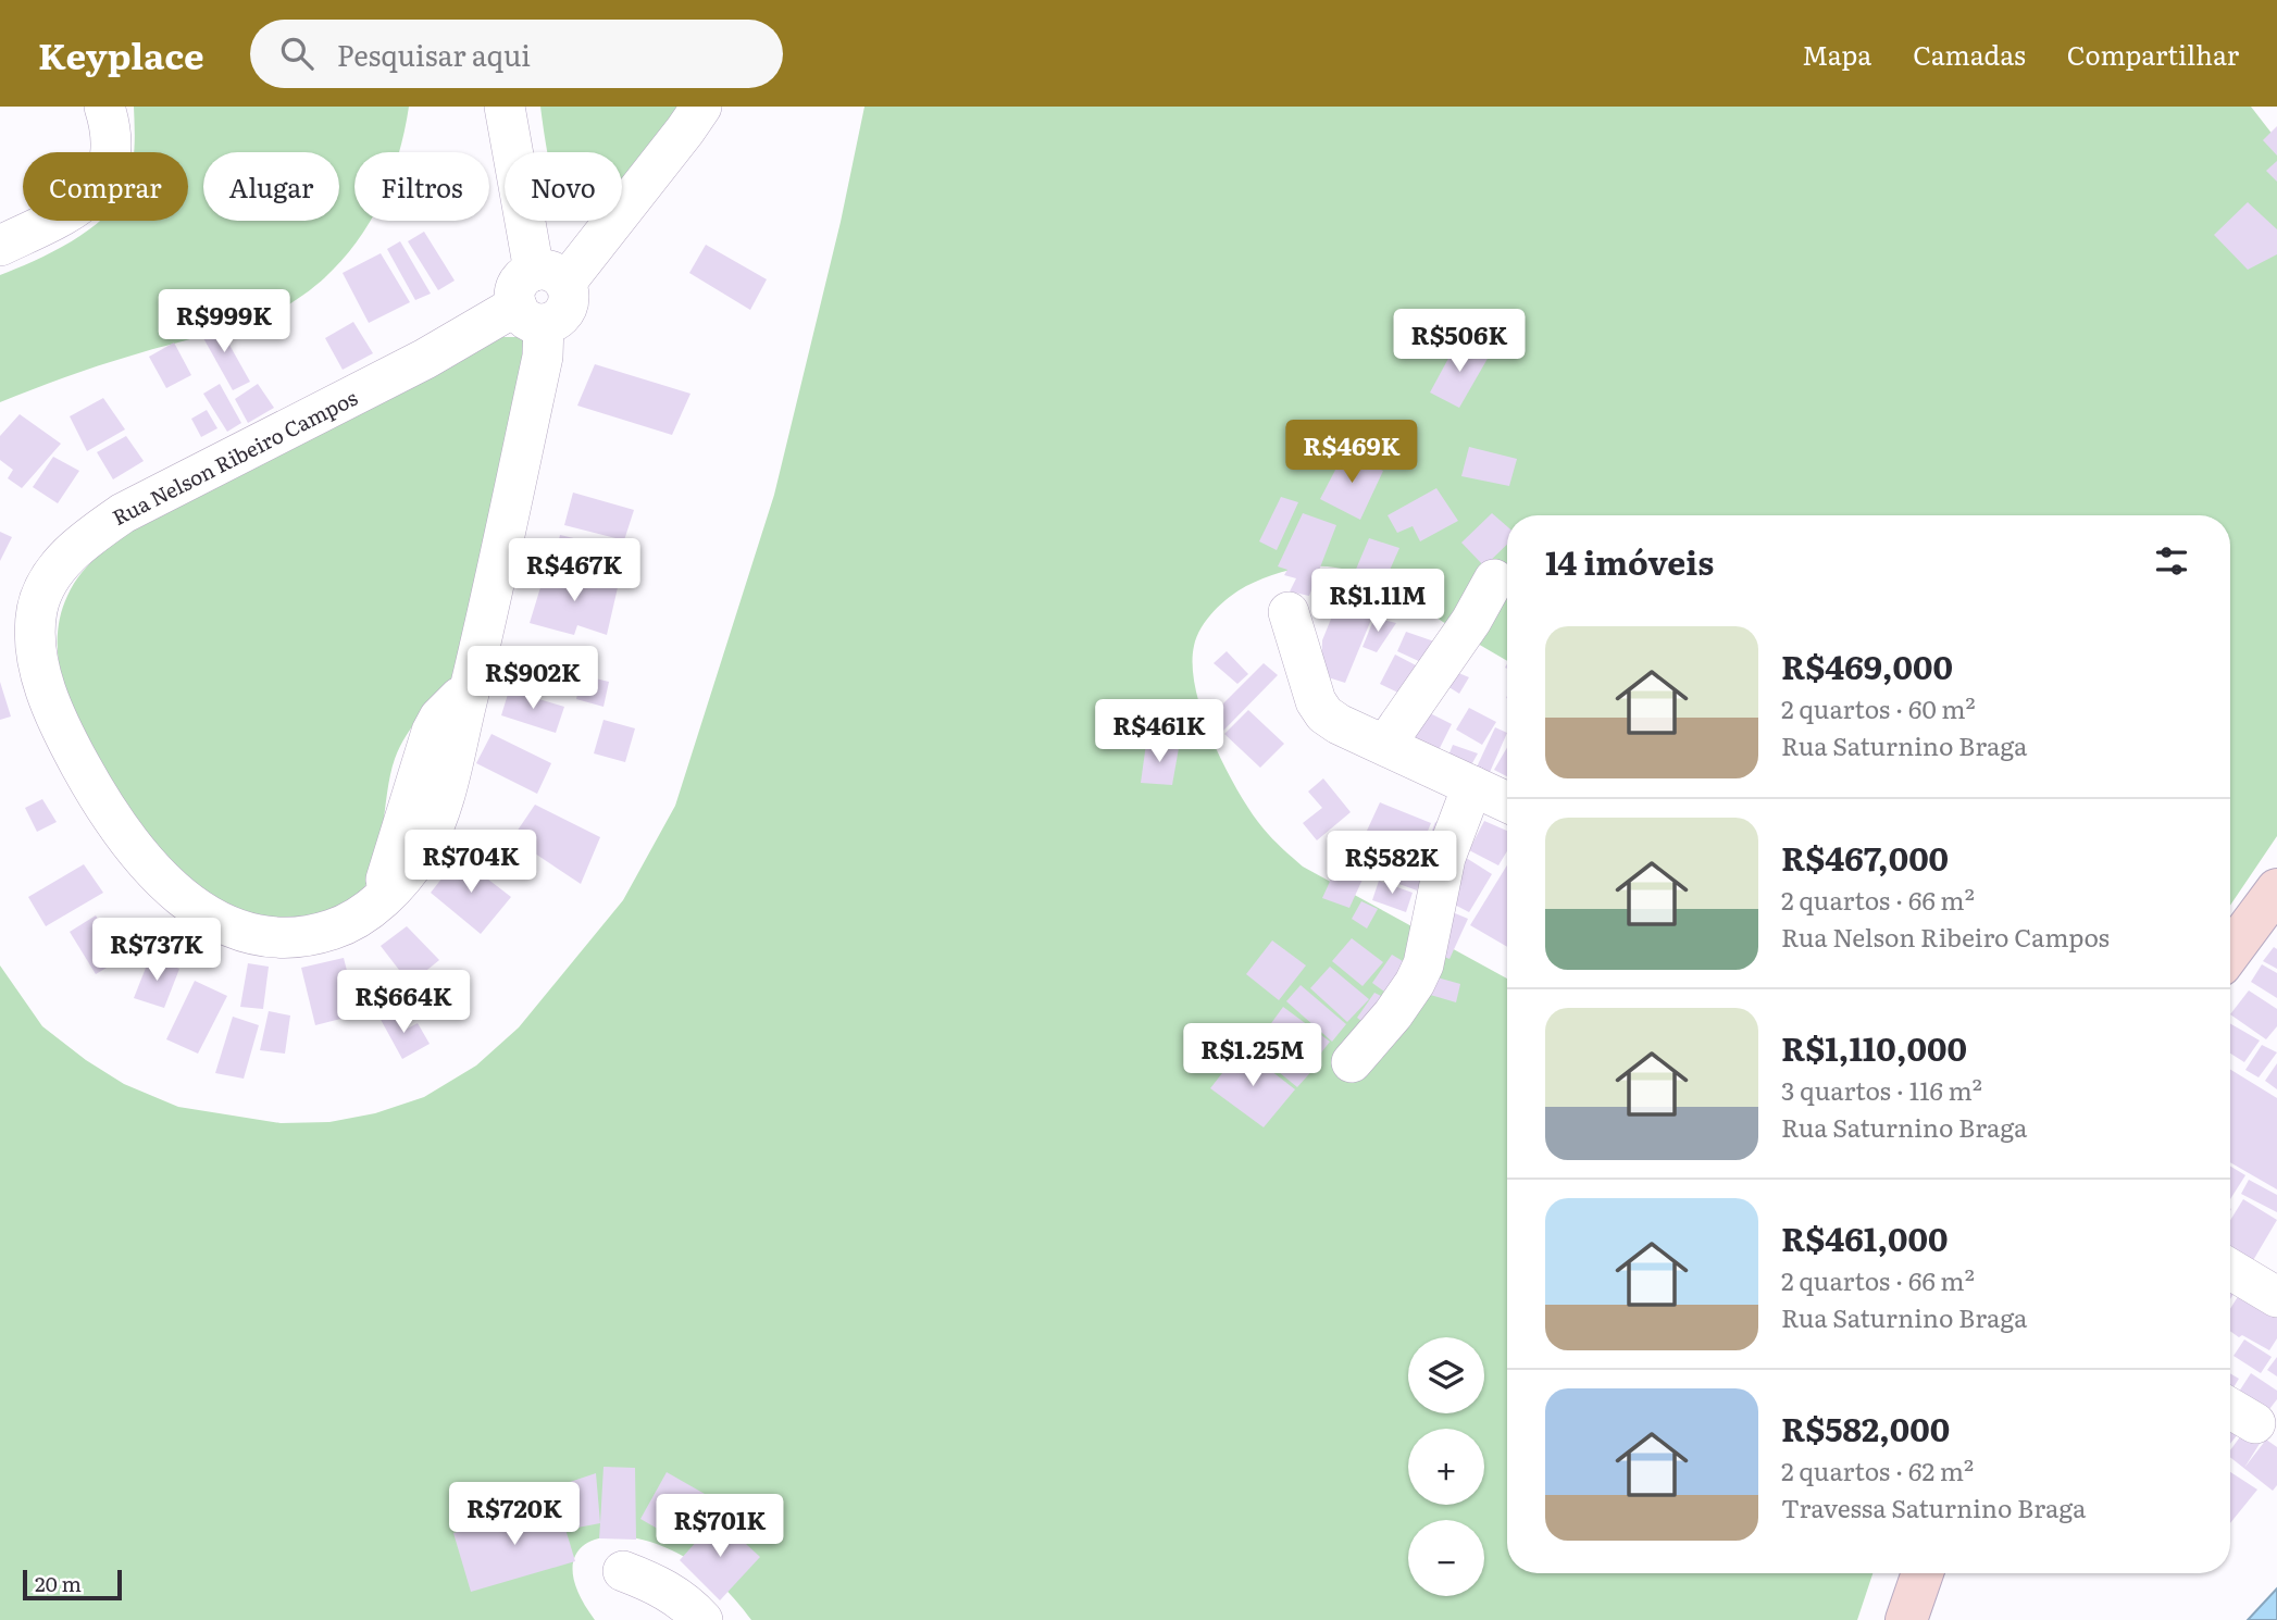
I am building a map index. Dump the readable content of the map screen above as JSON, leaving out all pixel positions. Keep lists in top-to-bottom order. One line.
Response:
{"streets":{"street":["Rua Nelson Ribeiro Campos"]},"scale_bar":"20 m","page":{"header":"Keyplace","search":"Pesquisar aqui","nav":["Mapa","Camadas","Compartilhar"],"chip":["Comprar","Alugar","Filtros","Novo"],"price":["R$999K","R$506K","R$469K","R$467K","R$1.11M","R$902K","R$461K","R$704K","R$582K","R$737K","R$664K","R$1.25M","R$720K","R$701K"],"heading":"14 imóveis","list":[{"name":"R$469,000","note":"2 quartos · 60 m² · Rua Saturnino Braga"},{"name":"R$467,000","note":"2 quartos · 66 m² · Rua Nelson Ribeiro Campos"},{"name":"R$1,110,000","note":"3 quartos · 116 m² · Rua Saturnino Braga"},{"name":"R$461,000","note":"2 quartos · 66 m² · Rua Saturnino Braga"},{"name":"R$582,000","note":"2 quartos · 62 m² · Travessa Saturnino Braga"}],"map_buttons":["+","−"],"scale":"20 m"}}
